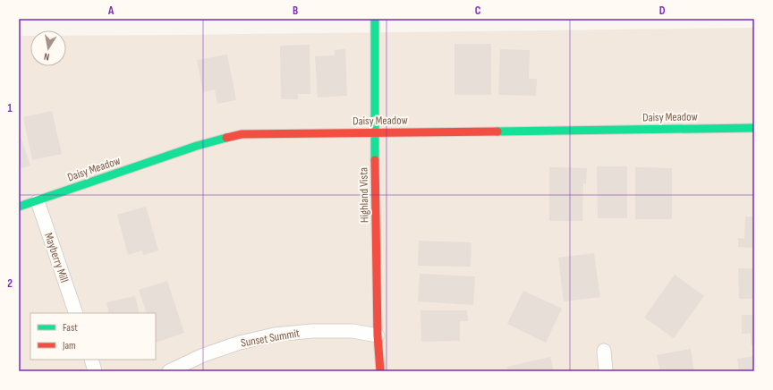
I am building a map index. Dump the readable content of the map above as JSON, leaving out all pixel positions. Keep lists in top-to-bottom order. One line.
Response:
{"streets":{"street":["Daisy Meadow","Highland Vista","Mayberry Mill","Sunset Summit"]},"crossings":[["Daisy Meadow","Highland Vista"],["Daisy Meadow","Mayberry Mill"],["Highland Vista","Sunset Summit"]],"legend":["Fast","Jam"],"north":"bottom","grid":{"columns":["A","B","C","D"],"rows":["1","2"]}}
